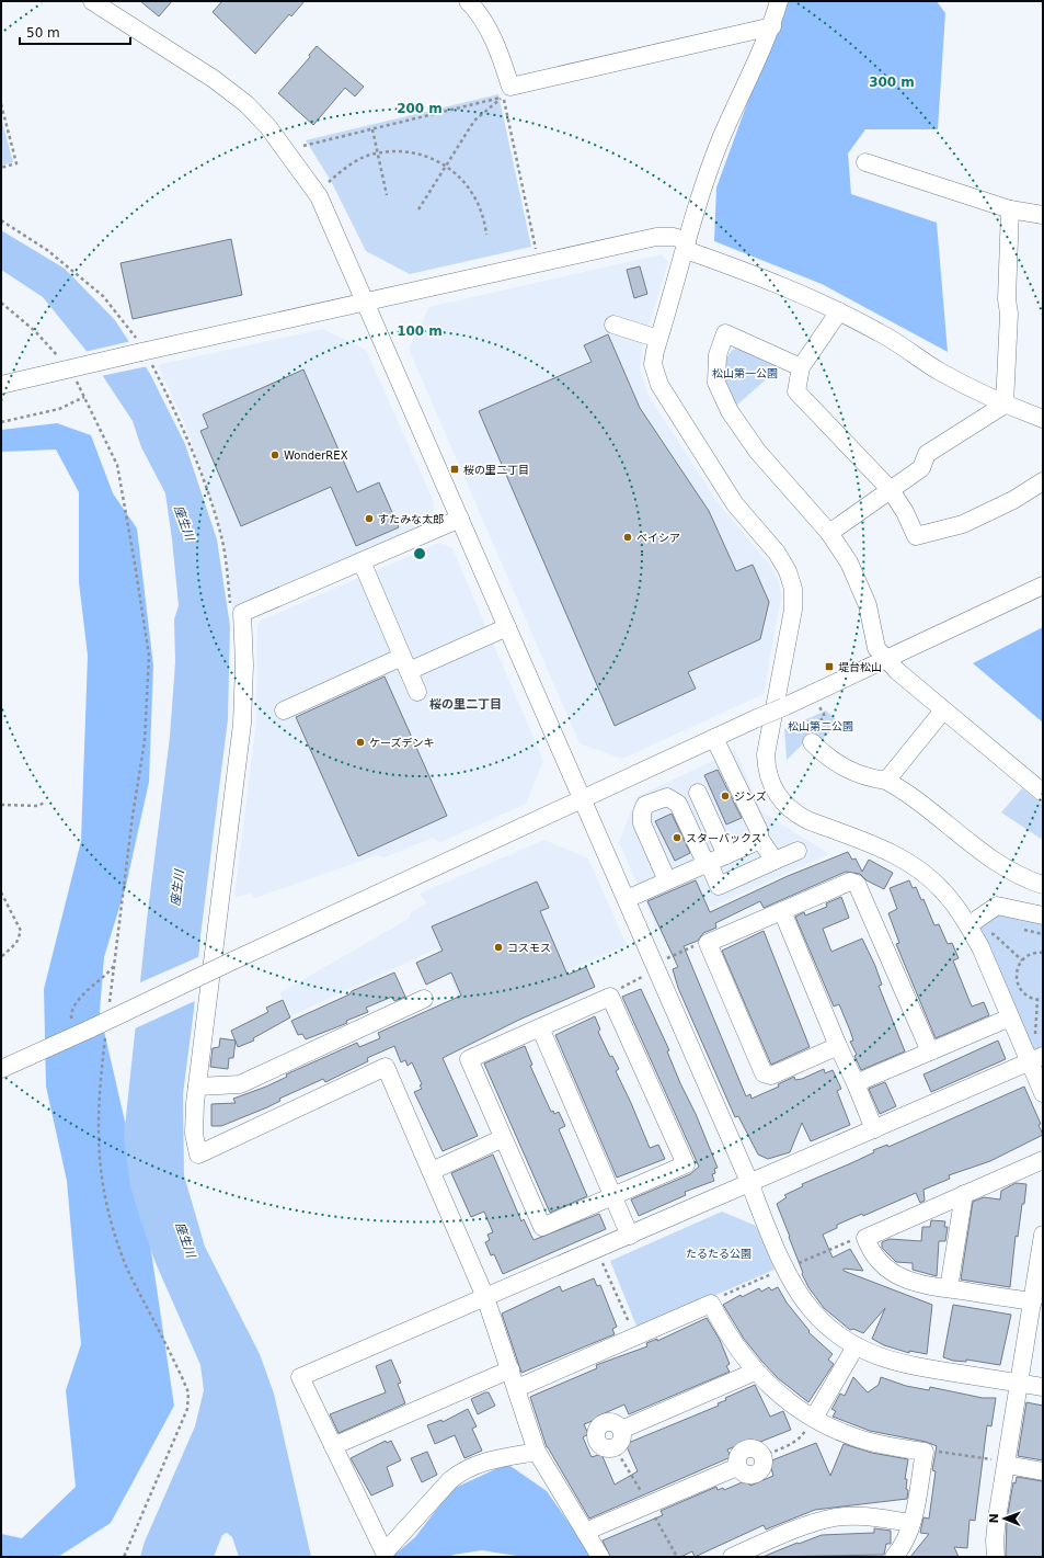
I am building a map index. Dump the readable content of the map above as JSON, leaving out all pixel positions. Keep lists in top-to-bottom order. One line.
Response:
{"districts":["桜の里二丁目"],"water":["座生川"],"parks":["松山第一公園","松山第二公園","たるたる公園"],"places":{"other":["WonderREX","すたみな太郎","ベイシア","ケーズデンキ","ジンズ","スターバックス","コスモス"],"transit":["桜の里二丁目","堤台松山"]},"scale_bar":"50 m","north":"left","rings":["300 m","200 m","100 m"]}
